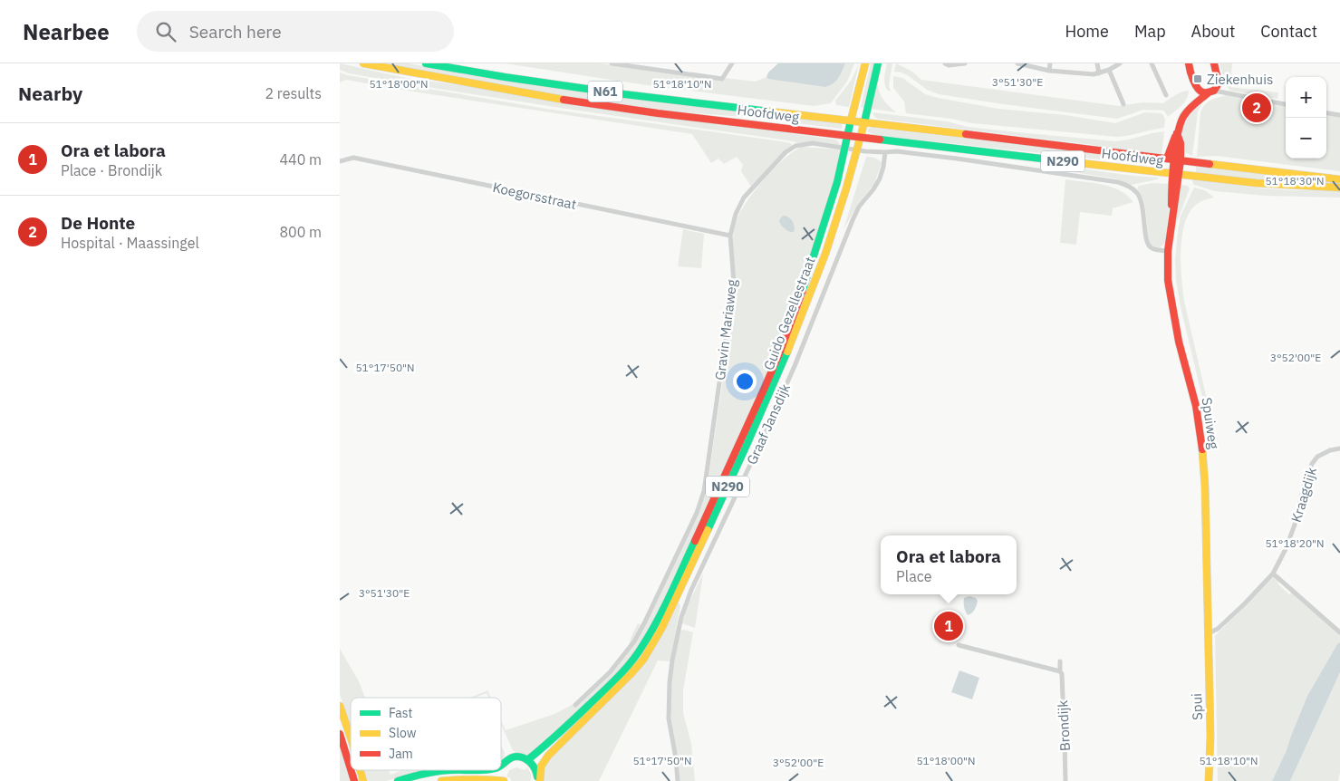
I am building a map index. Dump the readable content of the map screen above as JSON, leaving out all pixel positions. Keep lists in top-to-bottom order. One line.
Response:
{"streets":{"main road":["N61","Hoofdweg","N290","Guido Gezellestraat","Spuiweg","Spui"],"street":["Koegorsstraat","Gravin Mariaweg","Graaf Jansdijk","Kraagdijk","Brondijk"]},"crossings":[["Hoofdweg","Guido Gezellestraat"],["Hoofdweg","Spuiweg"],["Koegorsstraat","Gravin Mariaweg"],["Guido Gezellestraat","Gravin Mariaweg"],["Gravin Mariaweg","Spuiweg"],["Gravin Mariaweg","Graaf Jansdijk"],["Spuiweg","Kraagdijk"],["Spuiweg","Spui"],["Kraagdijk","Spui"]],"places":{"transit":["Ziekenhuis"]},"legend":["Fast","Slow","Jam"],"page":{"header":"Nearbee","search":"Search here","nav":["Home","Map","About","Contact"],"heading":["Nearby","2 results"],"map_buttons":["+","−"],"pins":["2","1"],"list":[{"mark":"1","name":"Ora et labora","note":"Place · Brondijk","value":"440 m"},{"mark":"2","name":"De Honte","note":"Hospital · Maassingel","value":"800 m"}],"popup":["Ora et labora","Place"]},"coordinates":["3°51'30\"E","51°18'00\"N","51°18'10\"N","51°18'30\"N","3°52'00\"E","51°17'50\"N","51°18'20\"N"]}
